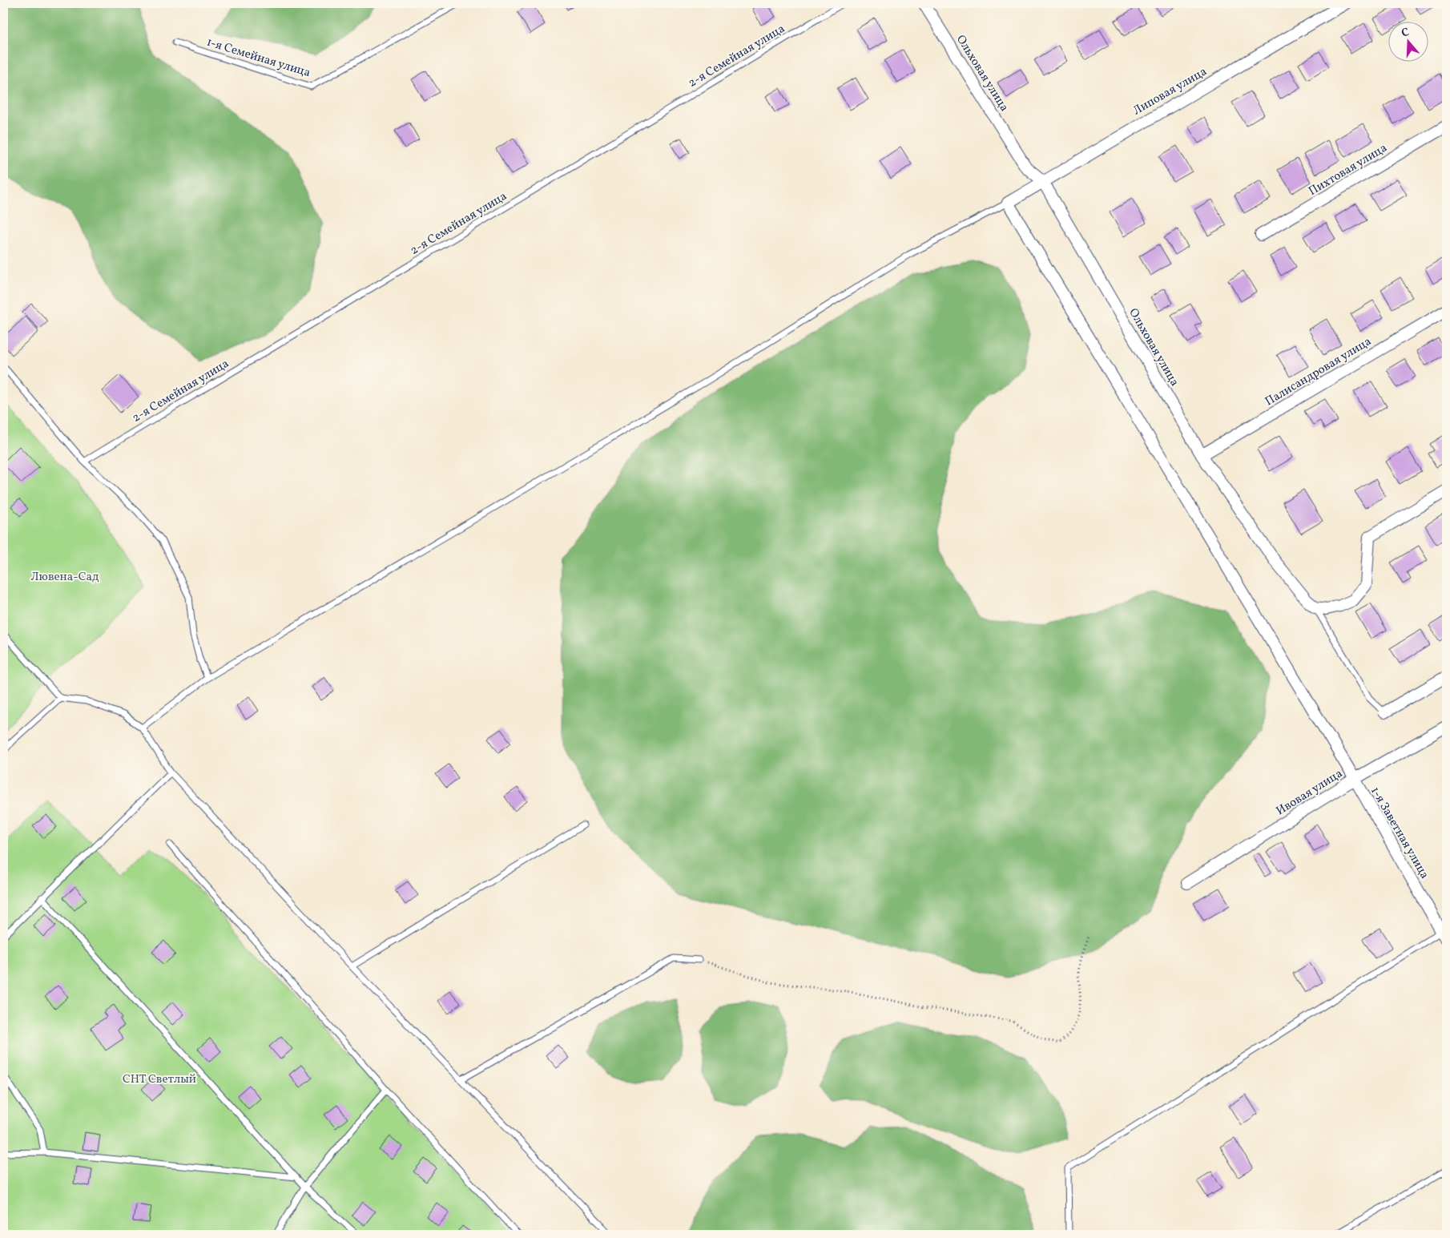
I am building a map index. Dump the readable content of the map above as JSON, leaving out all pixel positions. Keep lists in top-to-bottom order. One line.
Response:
{"streets":{"street":["Ольховая улица","Липовая улица","Пихтовая улица","Палисандровая улица","Ивовая улица","1-я Заветная улица"],"lane":["2-я Семейная улица","1-я Семейная улица"]},"crossings":[["Ольховая улица","Липовая улица"],["Ольховая улица","Палисандровая улица"],["Липовая улица","1-я Заветная улица"],["Ивовая улица","1-я Заветная улица"]],"parks":["Лювена-Сад","СНТ Светлый"],"north":"top"}
